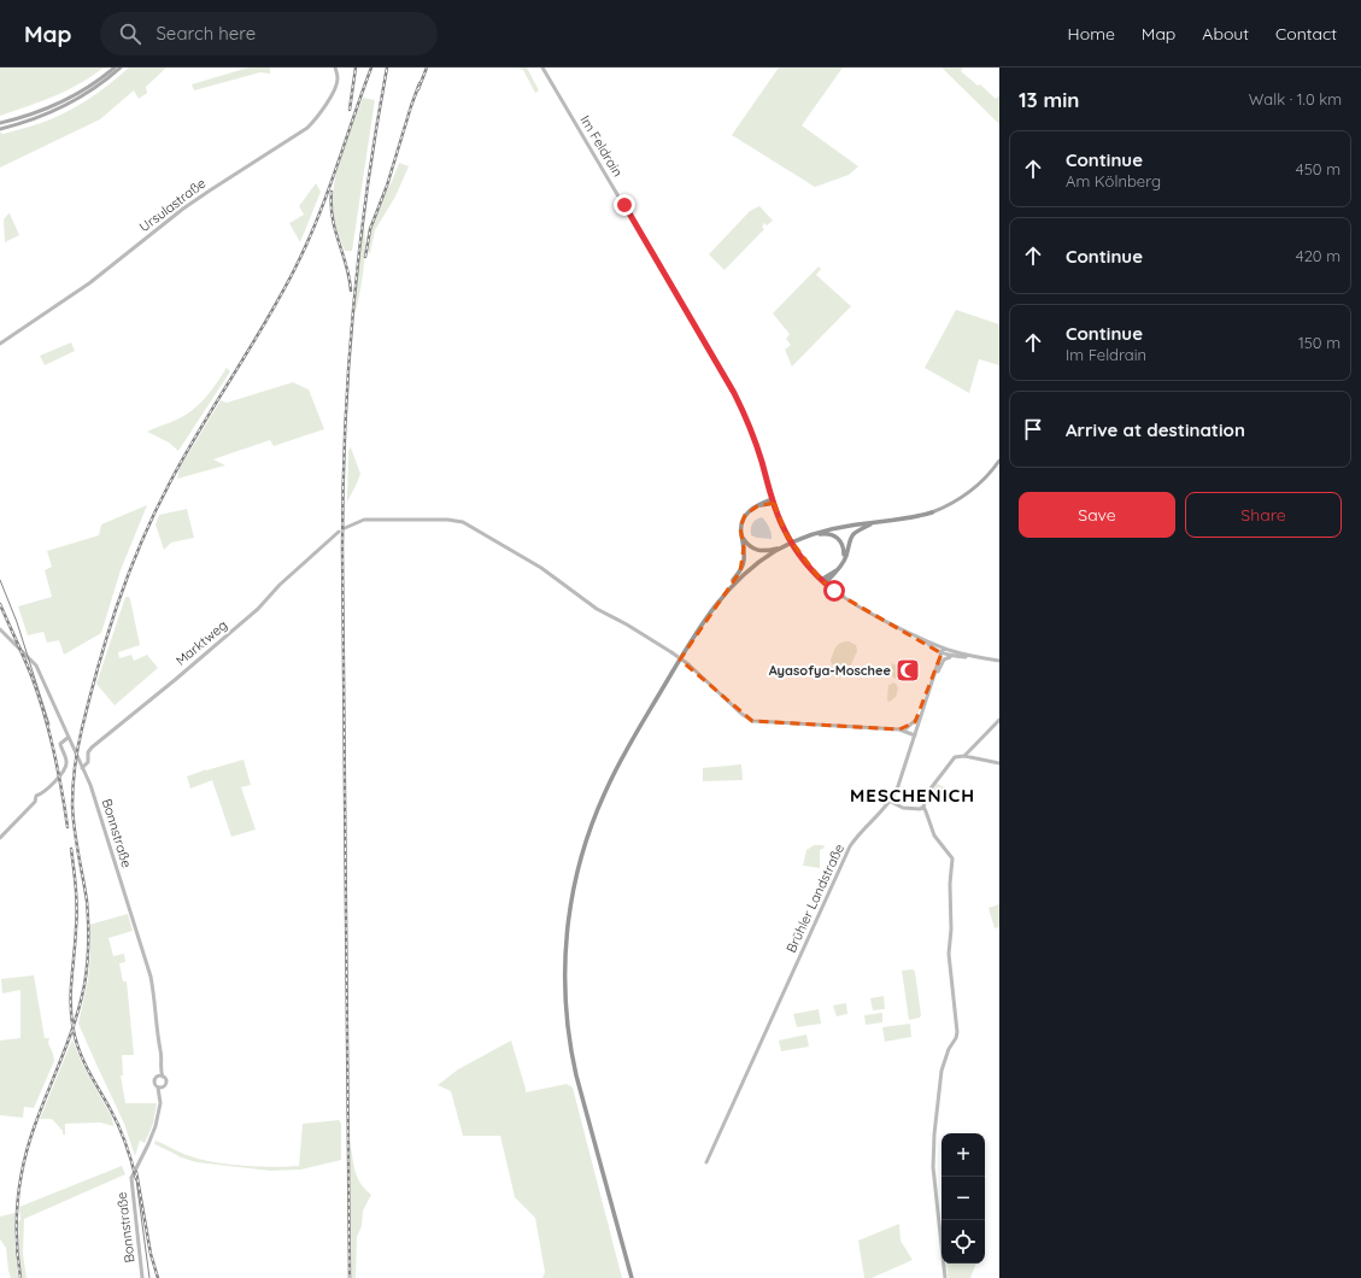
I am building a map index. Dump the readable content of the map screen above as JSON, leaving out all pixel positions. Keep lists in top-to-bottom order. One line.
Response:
{"streets":{"street":["Im Feldrain","Ursulastraße","Marktweg","Bonnstraße","Brühler Landstraße"]},"crossings":[["Marktweg","Bonnstraße"]],"districts":["MESCHENICH"],"places":{"mosque":["Ayasofya-Moschee"]},"page":{"header":"Map","search":"Search here","nav":["Home","Map","About","Contact"],"heading":["13 min","Walk · 1.0 km"],"list":[["Continue","Am Kölnberg","450 m"],["Continue","420 m"],["Continue","Im Feldrain","150 m"],"Arrive at destination"],"buttons":["Save","Share"],"map_buttons":["+","−"]}}
